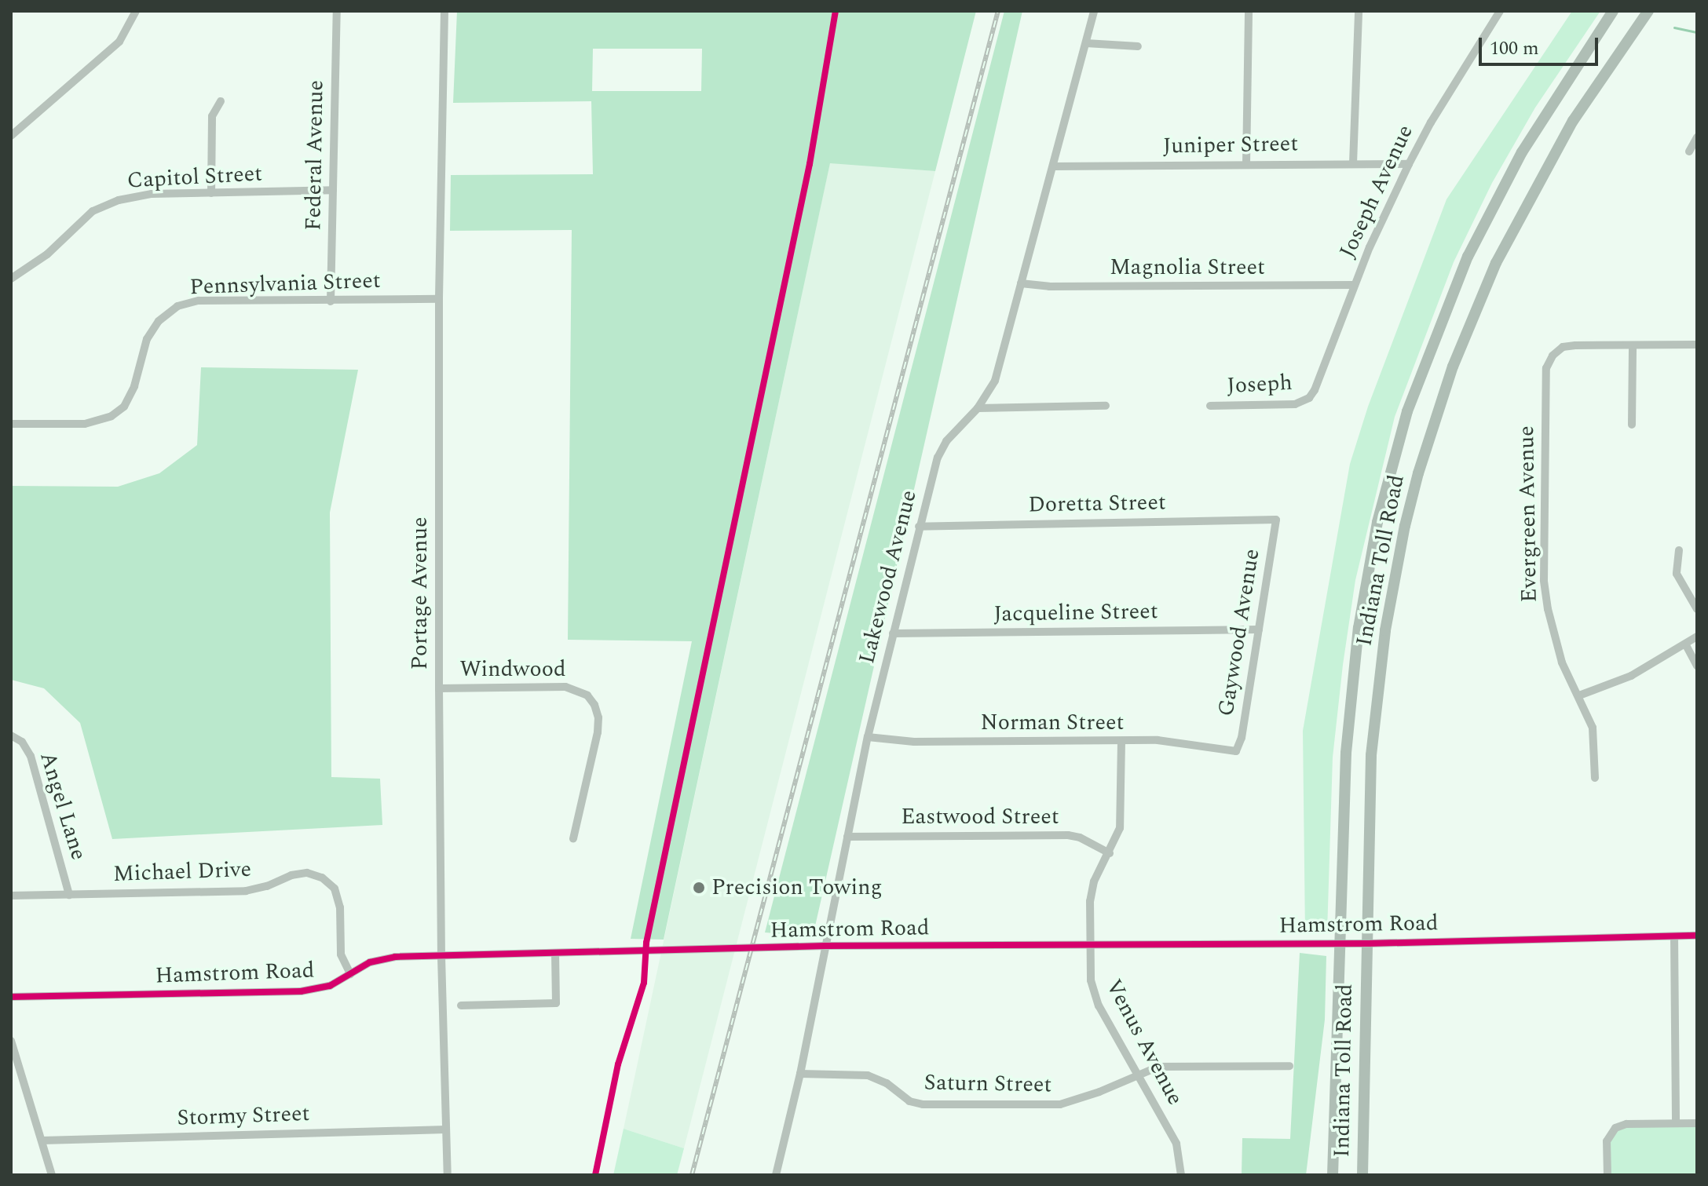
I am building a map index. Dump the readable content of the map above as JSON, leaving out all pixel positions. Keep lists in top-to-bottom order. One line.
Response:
{"streets":{"highway":["Indiana Toll Road"],"street":["Juniper Street","Federal Avenue","Capitol Street","Joseph Avenue","Magnolia Street","Pennsylvania Street","Joseph","Doretta Street","Evergreen Avenue","Lakewood Avenue","Portage Avenue","Jacqueline Street","Gaywood Avenue","Windwood","Norman Street","Angel Lane","Eastwood Street","Michael Drive","Hamstrom Road","Venus Avenue","Saturn Street","Stormy Street"]},"crossings":[["Juniper Street","Joseph Avenue"],["Juniper Street","Lakewood Avenue"],["Federal Avenue","Capitol Street"],["Federal Avenue","Pennsylvania Street"],["Joseph Avenue","Magnolia Street"],["Joseph Avenue","Joseph"],["Magnolia Street","Lakewood Avenue"],["Pennsylvania Street","Portage Avenue"],["Doretta Street","Lakewood Avenue"],["Doretta Street","Gaywood Avenue"],["Lakewood Avenue","Jacqueline Street"],["Lakewood Avenue","Norman Street"],["Lakewood Avenue","Eastwood Street"],["Lakewood Avenue","Hamstrom Road"],["Lakewood Avenue","Saturn Street"],["Portage Avenue","Windwood"],["Portage Avenue","Hamstrom Road"],["Portage Avenue","Stormy Street"],["Jacqueline Street","Gaywood Avenue"],["Gaywood Avenue","Norman Street"],["Norman Street","Venus Avenue"],["Angel Lane","Michael Drive"],["Eastwood Street","Venus Avenue"],["Michael Drive","Hamstrom Road"],["Hamstrom Road","Venus Avenue"],["Venus Avenue","Saturn Street"]],"places":["Precision Towing"],"scale_bar":"100 m"}
